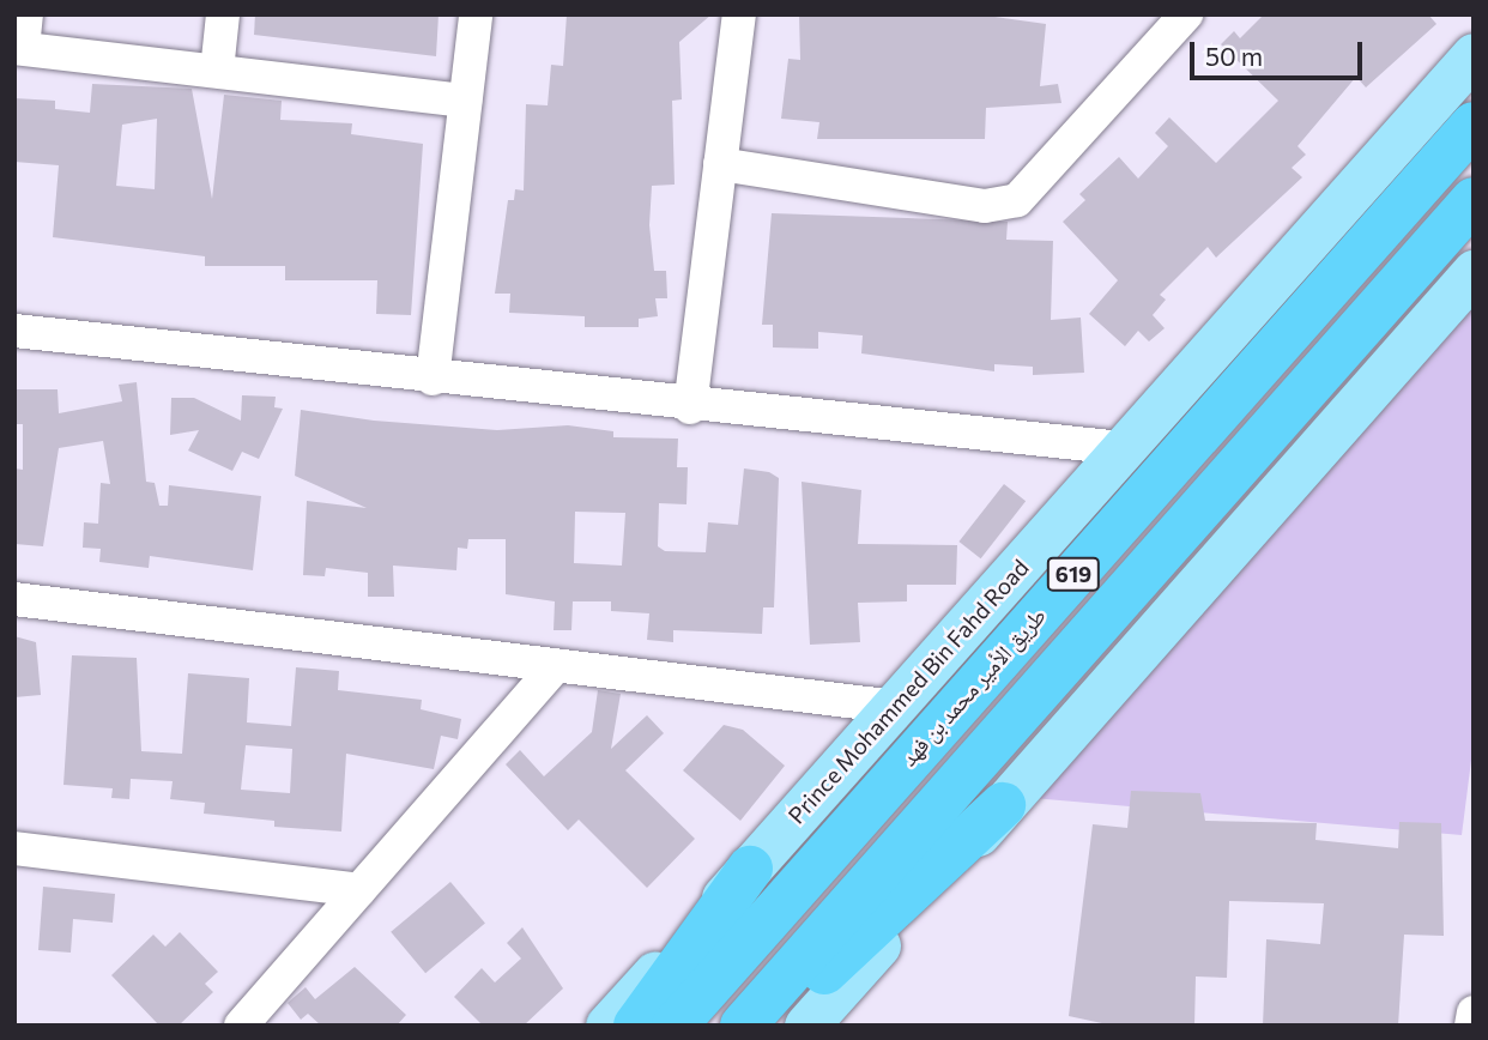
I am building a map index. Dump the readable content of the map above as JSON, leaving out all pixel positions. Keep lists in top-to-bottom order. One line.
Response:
{"streets":{"highway":["619","طريق الأمير محمد بن فهد"],"main road":["Prince Mohammed Bin Fahd Road"]},"scale_bar":"50 m"}
